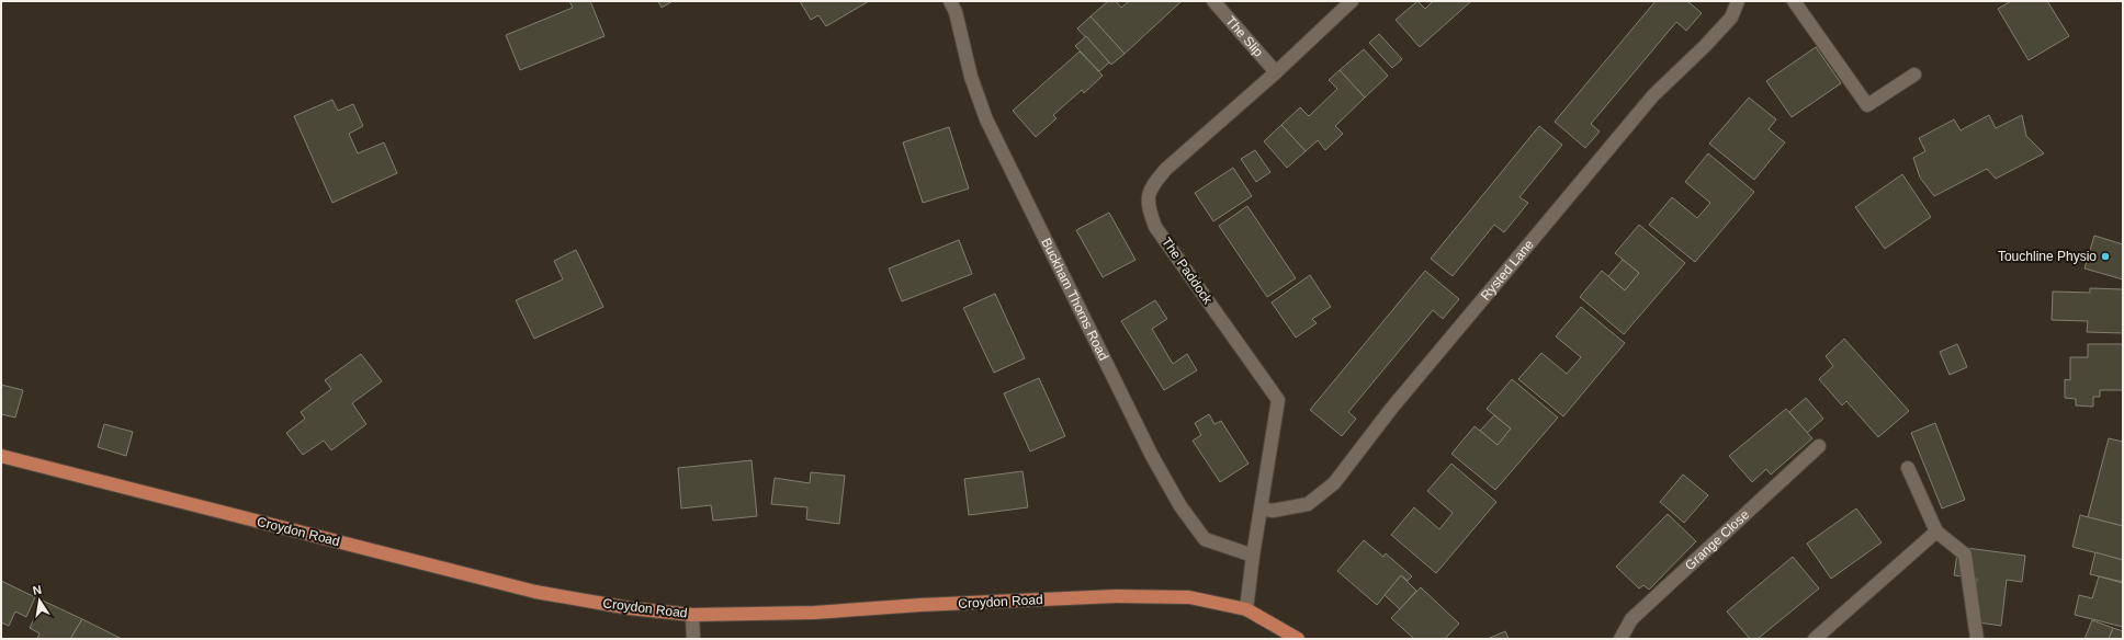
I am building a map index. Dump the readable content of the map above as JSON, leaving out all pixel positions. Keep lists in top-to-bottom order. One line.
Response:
{"streets":{"main road":["Croydon Road"],"street":["The Slip","Rysted Lane","The Paddock","Buckham Thorns Road","Grange Close"]},"crossings":[["The Slip","The Paddock"],["Rysted Lane","The Paddock"],["The Paddock","Buckham Thorns Road"],["The Paddock","Croydon Road"]],"places":["Touchline Physio"],"north":"top"}
